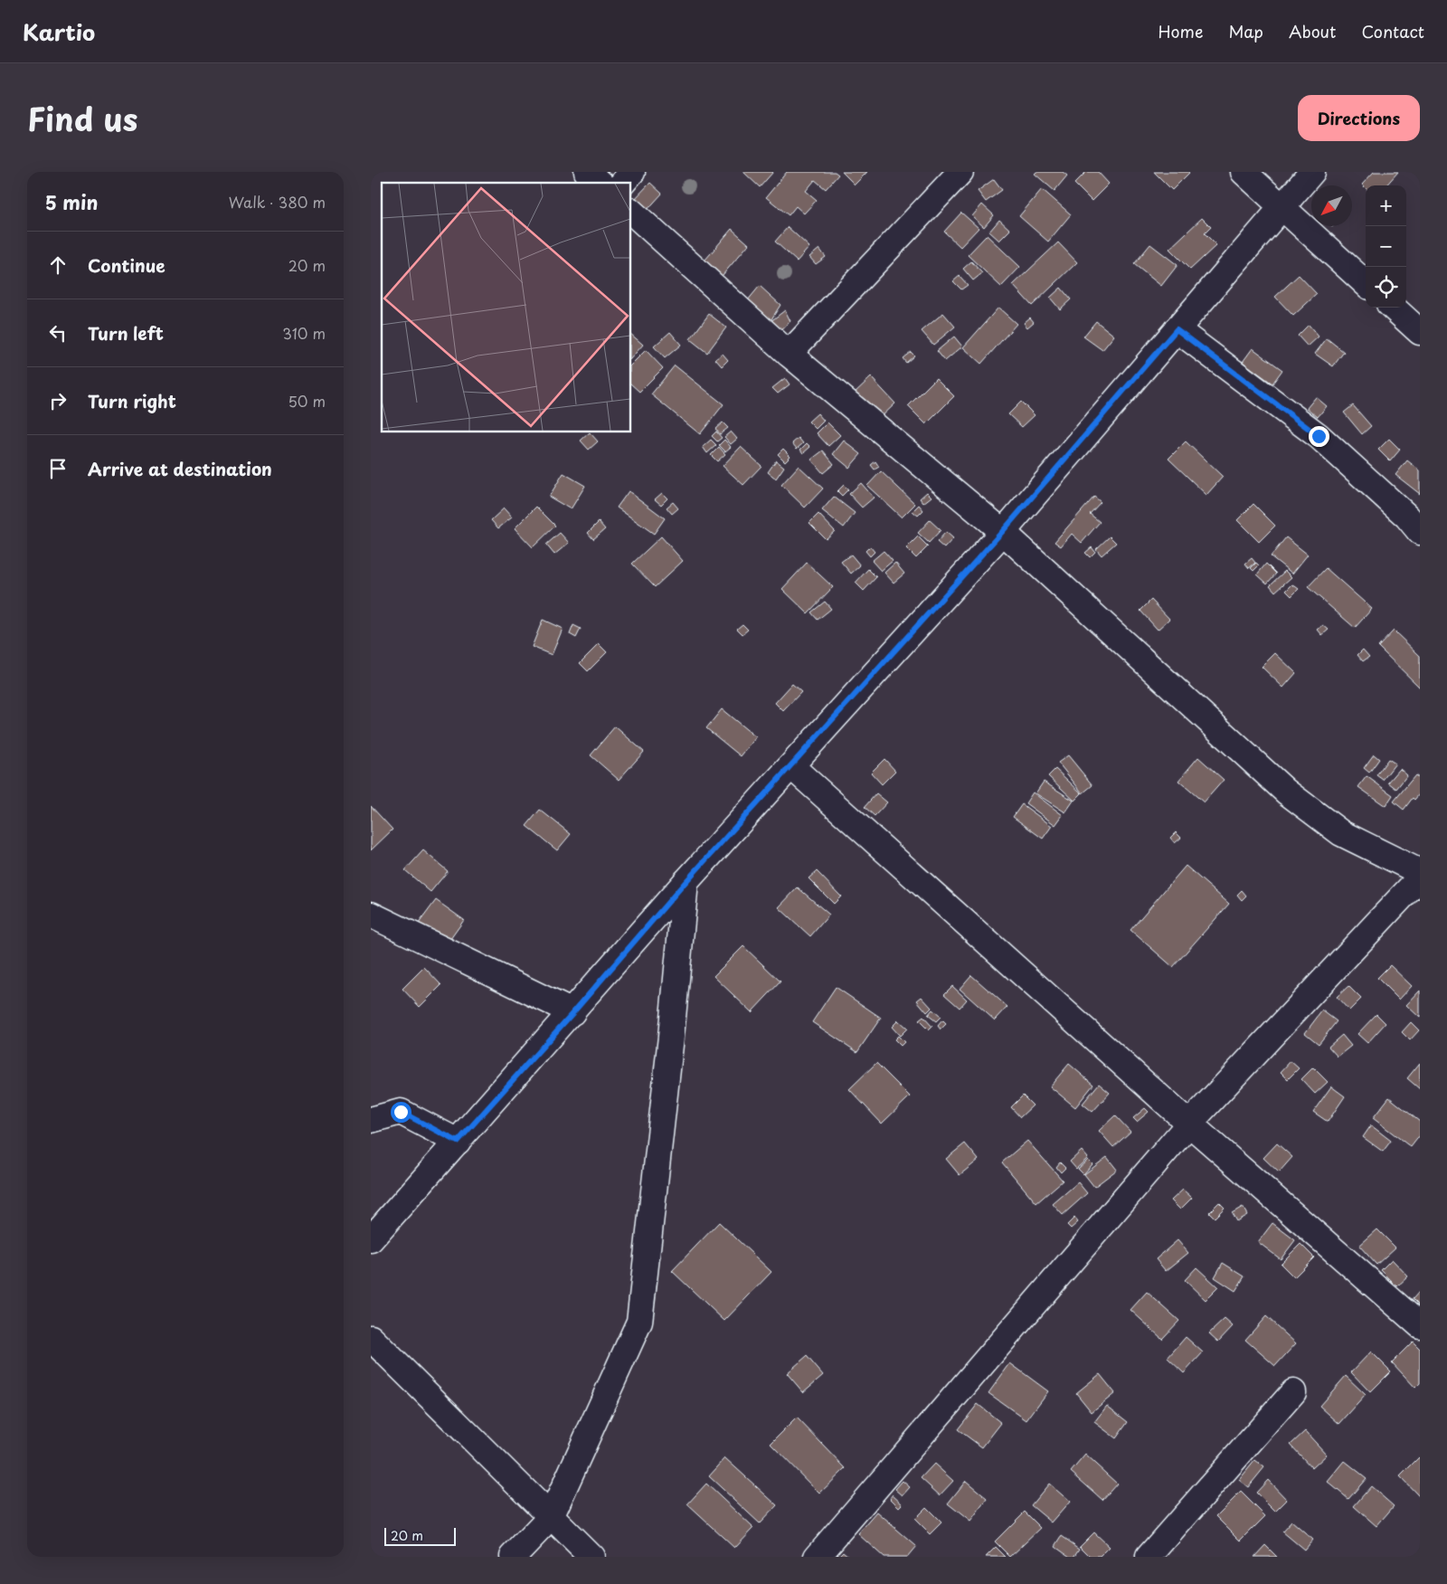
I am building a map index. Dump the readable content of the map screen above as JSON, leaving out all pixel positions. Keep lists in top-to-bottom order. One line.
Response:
{"scale_bar":"20 m","north":"bottom left","page":{"header":"Kartio","nav":["Home","Map","About","Contact"],"title":"Find us","buttons":"Directions","heading":["5 min","Walk · 380 m"],"map_buttons":["+","−"],"list":[["Continue","20 m"],["Turn left","310 m"],["Turn right","50 m"],"Arrive at destination"],"scale":"20 m"}}
